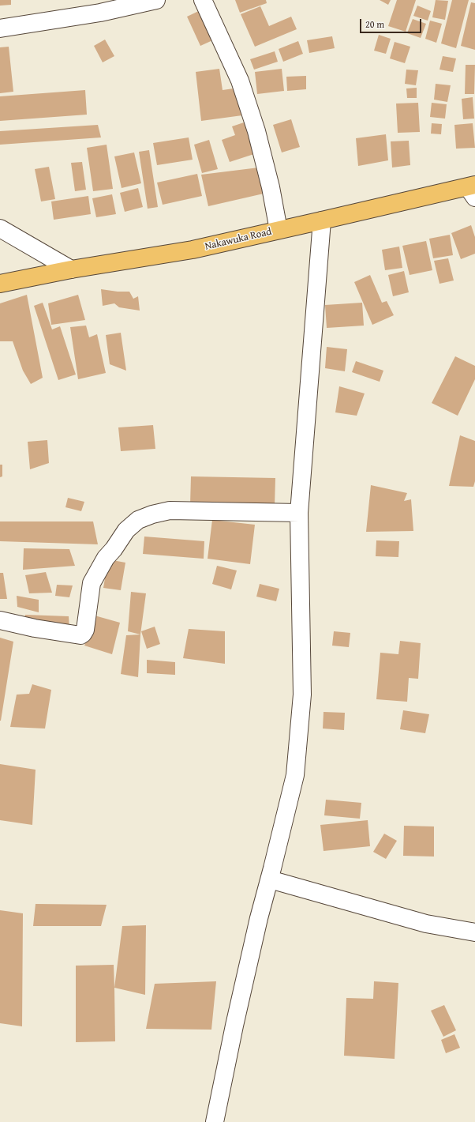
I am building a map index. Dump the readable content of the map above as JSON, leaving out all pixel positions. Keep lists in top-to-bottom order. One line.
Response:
{"streets":{"main road":["Nakawuka Road"]},"scale_bar":"20 m"}
